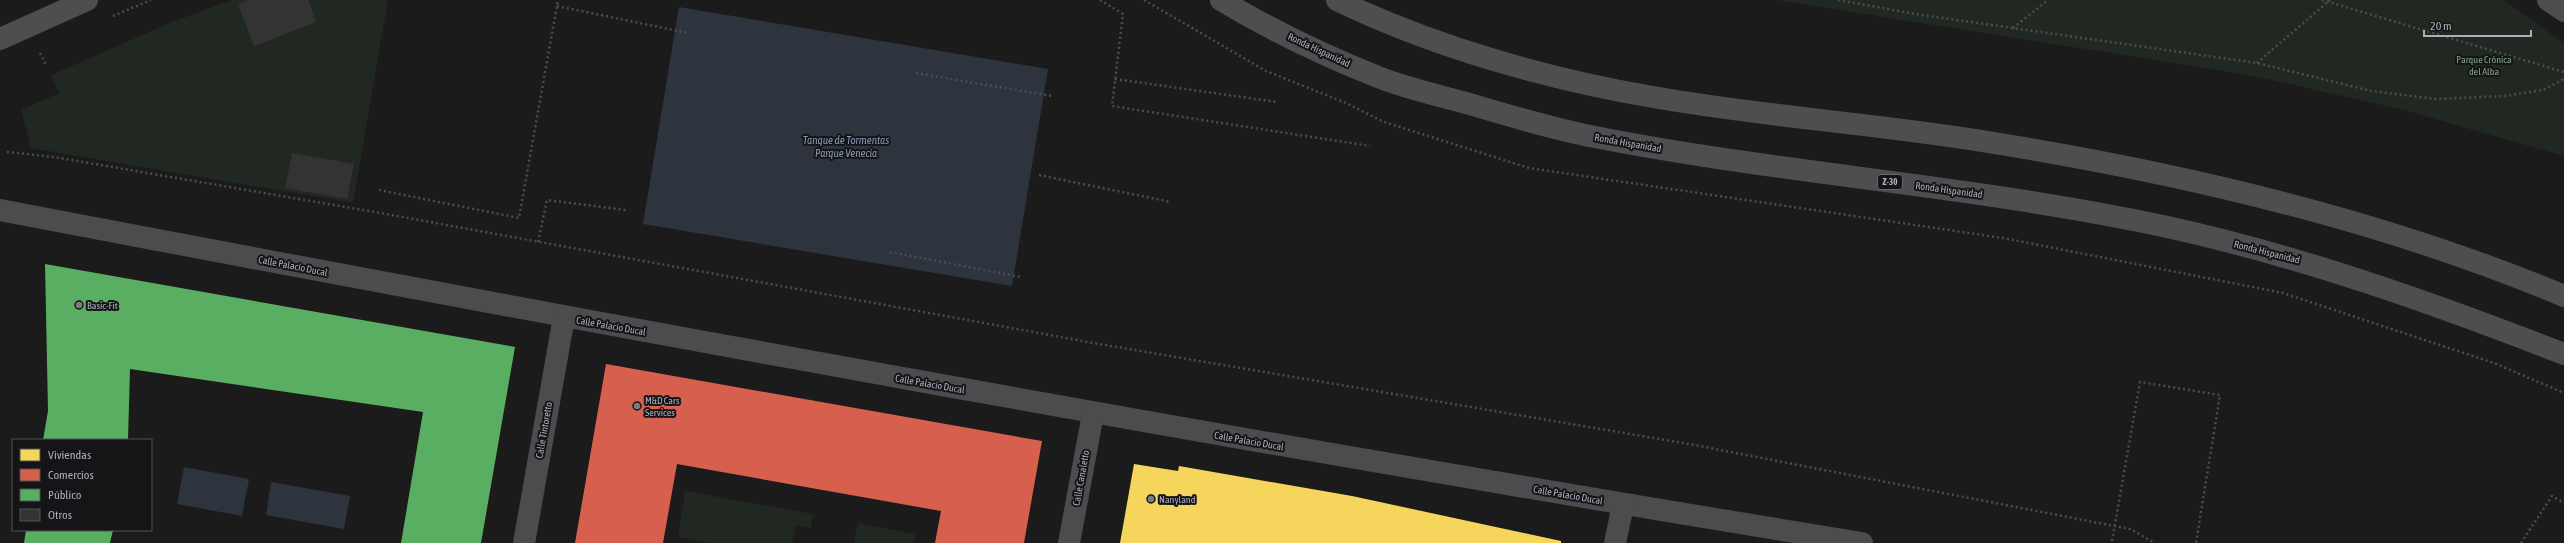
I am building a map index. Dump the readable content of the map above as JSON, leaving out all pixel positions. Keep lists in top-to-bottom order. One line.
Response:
{"streets":{"main road":["Ronda Hispanidad","Z-30"],"street":["Calle Palacio Ducal","Calle Tintoretto","Calle Canaletto"]},"crossings":[["Calle Palacio Ducal","Calle Tintoretto"],["Calle Palacio Ducal","Calle Canaletto"]],"water":["Tanque de Tormentas Parque Venecia"],"parks":["Parque Crónica del Alba"],"places":["Basic-Fit","M&D Cars Services","Nanyland"],"legend":["Viviendas","Comercios","Público","Otros"],"scale_bar":"20 m"}
